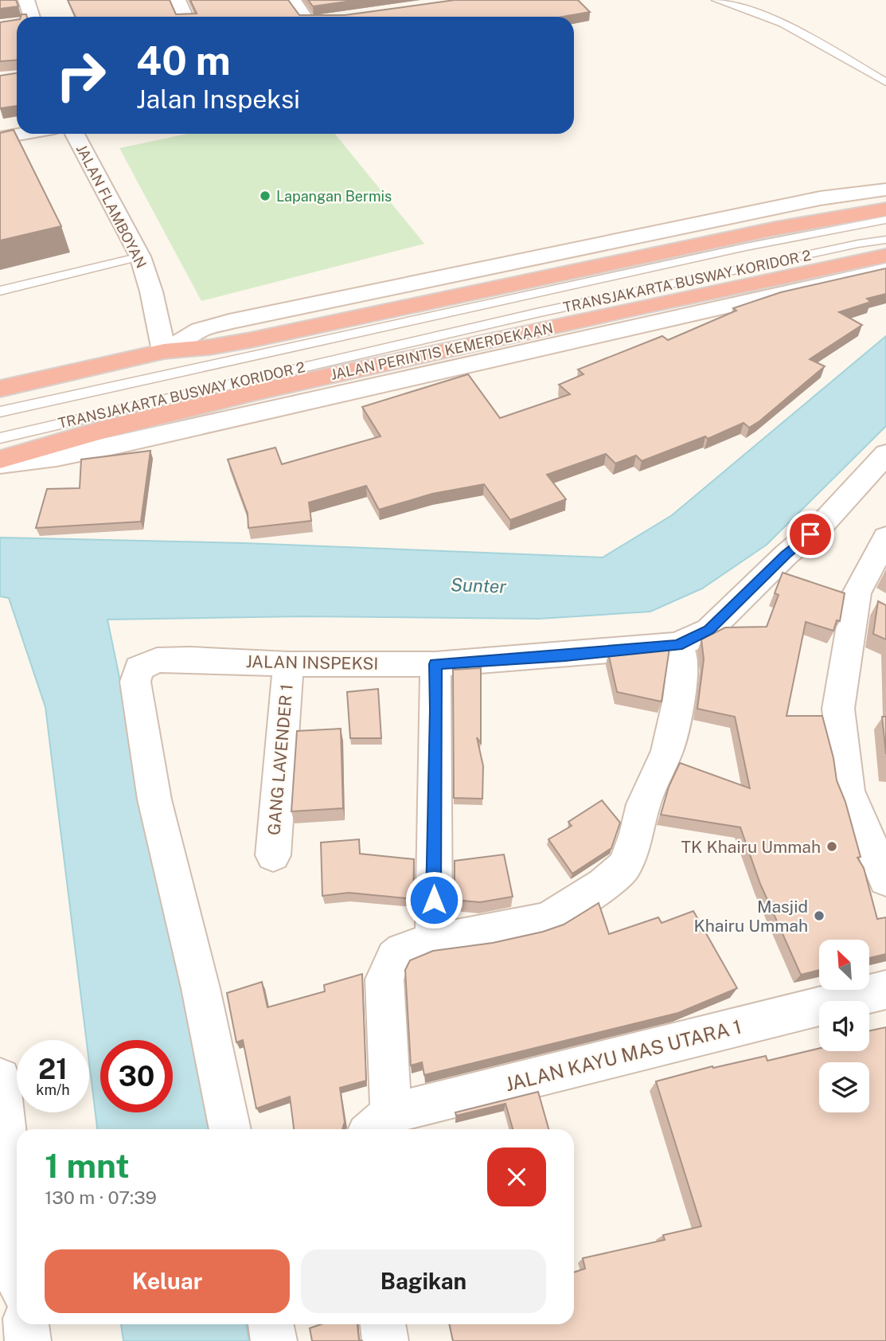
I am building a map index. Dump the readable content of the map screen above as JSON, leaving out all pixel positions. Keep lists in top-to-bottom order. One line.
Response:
{"streets":{"highway":["JALAN PERINTIS KEMERDEKAAN"],"street":["JALAN FLAMBOYAN","JALAN INSPEKSI","GANG LAVENDER 1","JALAN KAYU MAS UTARA 1"],"lane":["TRANSJAKARTA BUSWAY KORIDOR 2"]},"crossings":[["JALAN INSPEKSI","GANG LAVENDER 1"]],"water":["Sunter"],"places":["Lapangan Bermis","TK Khairu Ummah","Masjid Khairu Ummah"],"north":"top left","page":{"turn":["40 m","Jalan Inspeksi"],"speed":"21 km/h","limit":"30","heading":["1 mnt","130 m · 07:39"],"buttons":["Keluar","Bagikan"]}}
